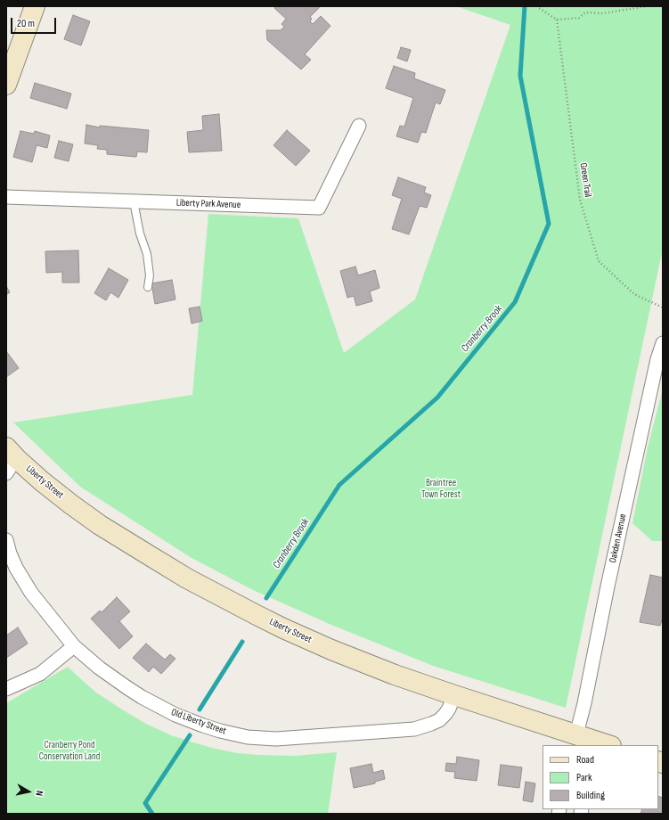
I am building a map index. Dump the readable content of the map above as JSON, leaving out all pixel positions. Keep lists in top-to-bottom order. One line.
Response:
{"streets":{"main road":["Liberty Street"],"street":["Liberty Park Avenue","Oakden Avenue","Old Liberty Street"],"path":["Green Trail"]},"crossings":[["Liberty Street","Oakden Avenue"],["Liberty Street","Old Liberty Street"]],"water":["Cranberry Brook"],"parks":["Braintree Town Forest","Cranberry Pond Conservation Land"],"legend":["Road","Park","Building"],"scale_bar":"20 m","north":"right"}
